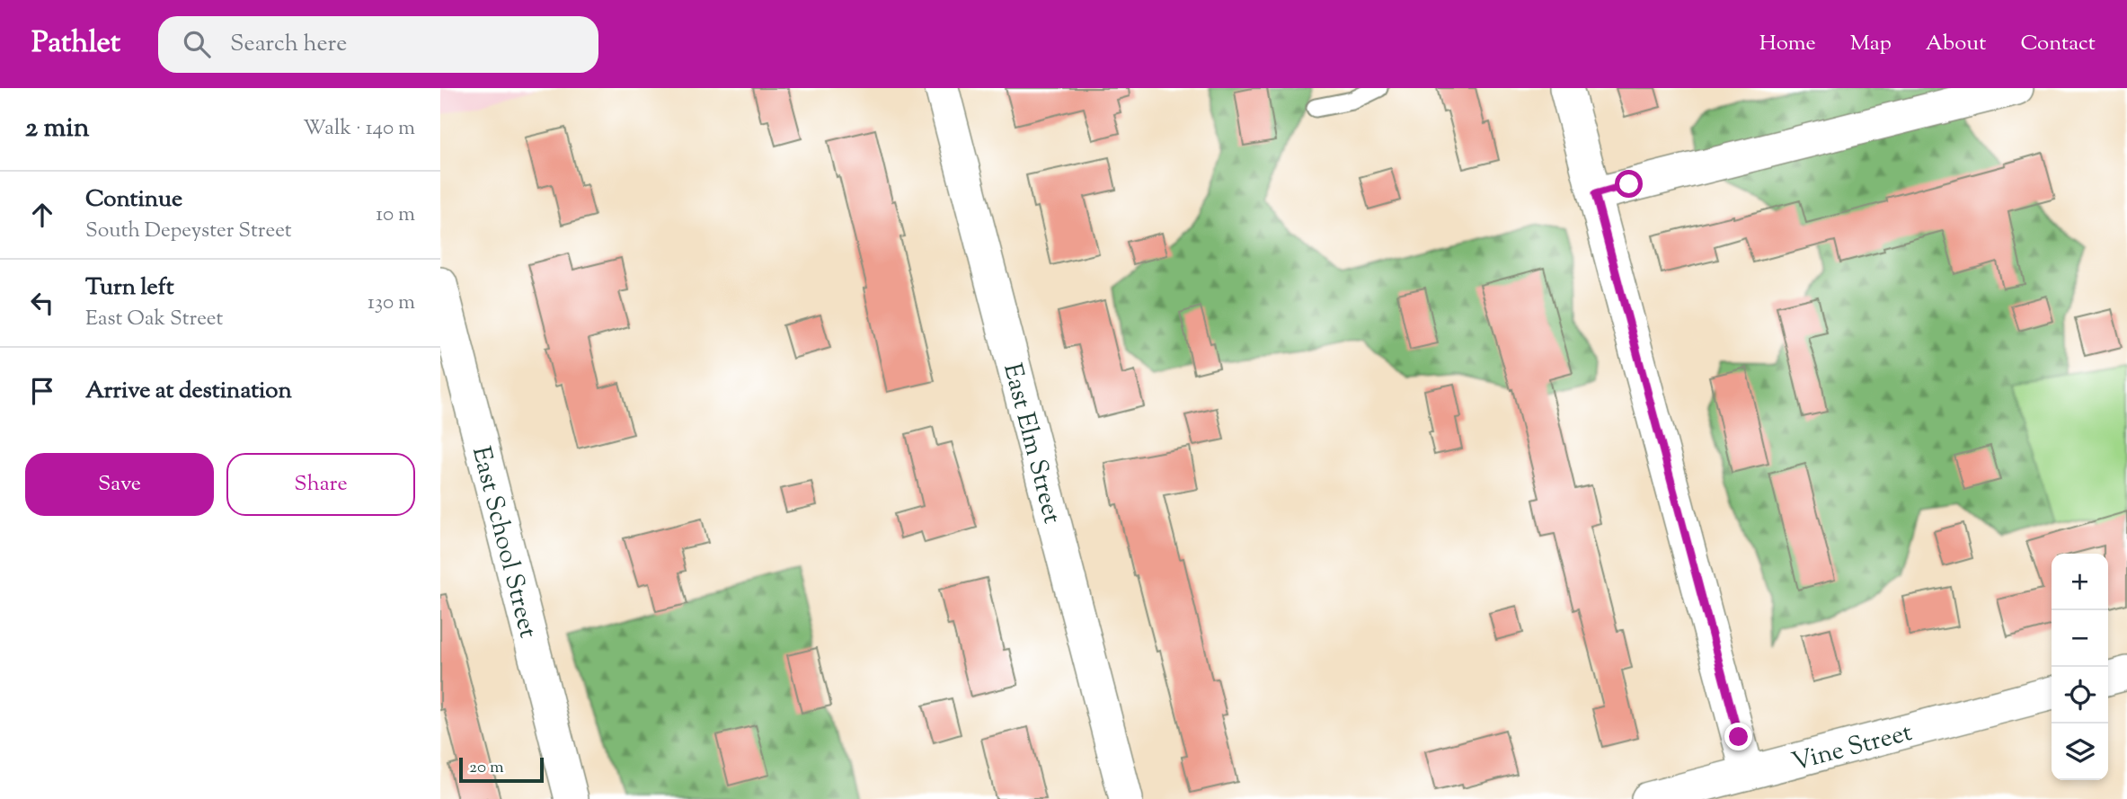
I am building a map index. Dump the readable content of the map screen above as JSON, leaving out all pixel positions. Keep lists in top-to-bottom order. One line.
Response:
{"streets":{"street":["East Elm Street","East School Street","Vine Street"]},"scale_bar":"20 m","page":{"header":"Pathlet","search":"Search here","nav":["Home","Map","About","Contact"],"heading":["2 min","Walk · 140 m"],"list":[["Continue","South Depeyster Street","10 m"],["Turn left","East Oak Street","130 m"],"Arrive at destination"],"buttons":["Save","Share"],"map_buttons":["+","−"],"scale":"20 m"}}
